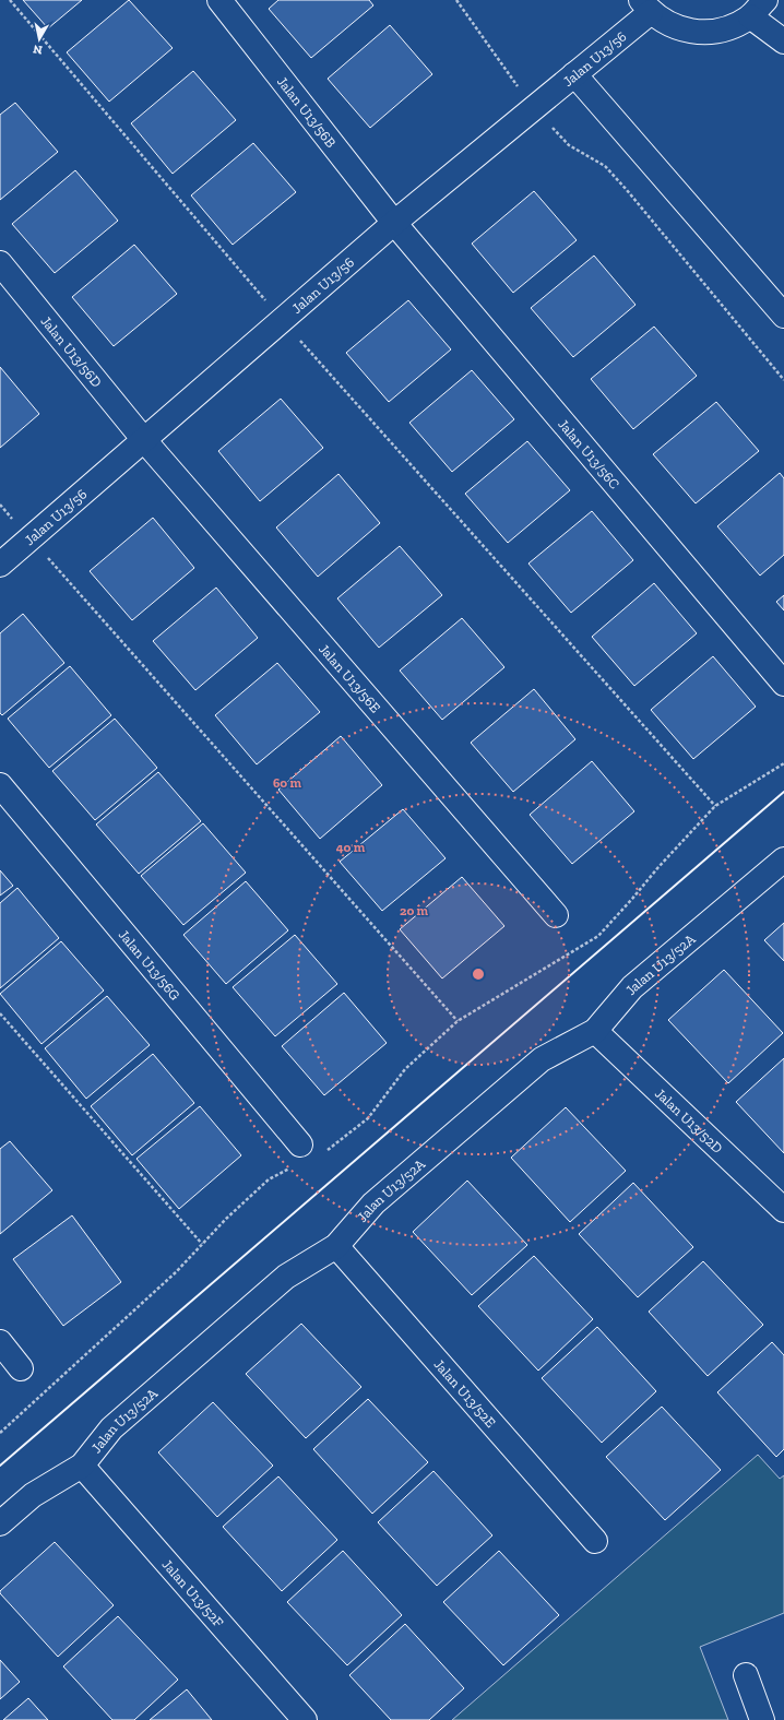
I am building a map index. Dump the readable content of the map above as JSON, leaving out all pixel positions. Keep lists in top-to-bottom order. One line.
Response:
{"streets":{"street":["Jalan U13/56","Jalan U13/56B","Jalan U13/56D","Jalan U13/56C","Jalan U13/56E","Jalan U13/56G","Jalan U13/52A","Jalan U13/52D","Jalan U13/52E","Jalan U13/52F"]},"crossings":[["Jalan U13/56","Jalan U13/56B"],["Jalan U13/56","Jalan U13/56D"],["Jalan U13/56","Jalan U13/56C"],["Jalan U13/56","Jalan U13/56E"],["Jalan U13/56B","Jalan U13/56C"],["Jalan U13/56D","Jalan U13/56E"],["Jalan U13/52A","Jalan U13/52D"],["Jalan U13/52A","Jalan U13/52E"],["Jalan U13/52A","Jalan U13/52F"]],"north":"bottom","rings":["60 m","40 m","20 m"]}
